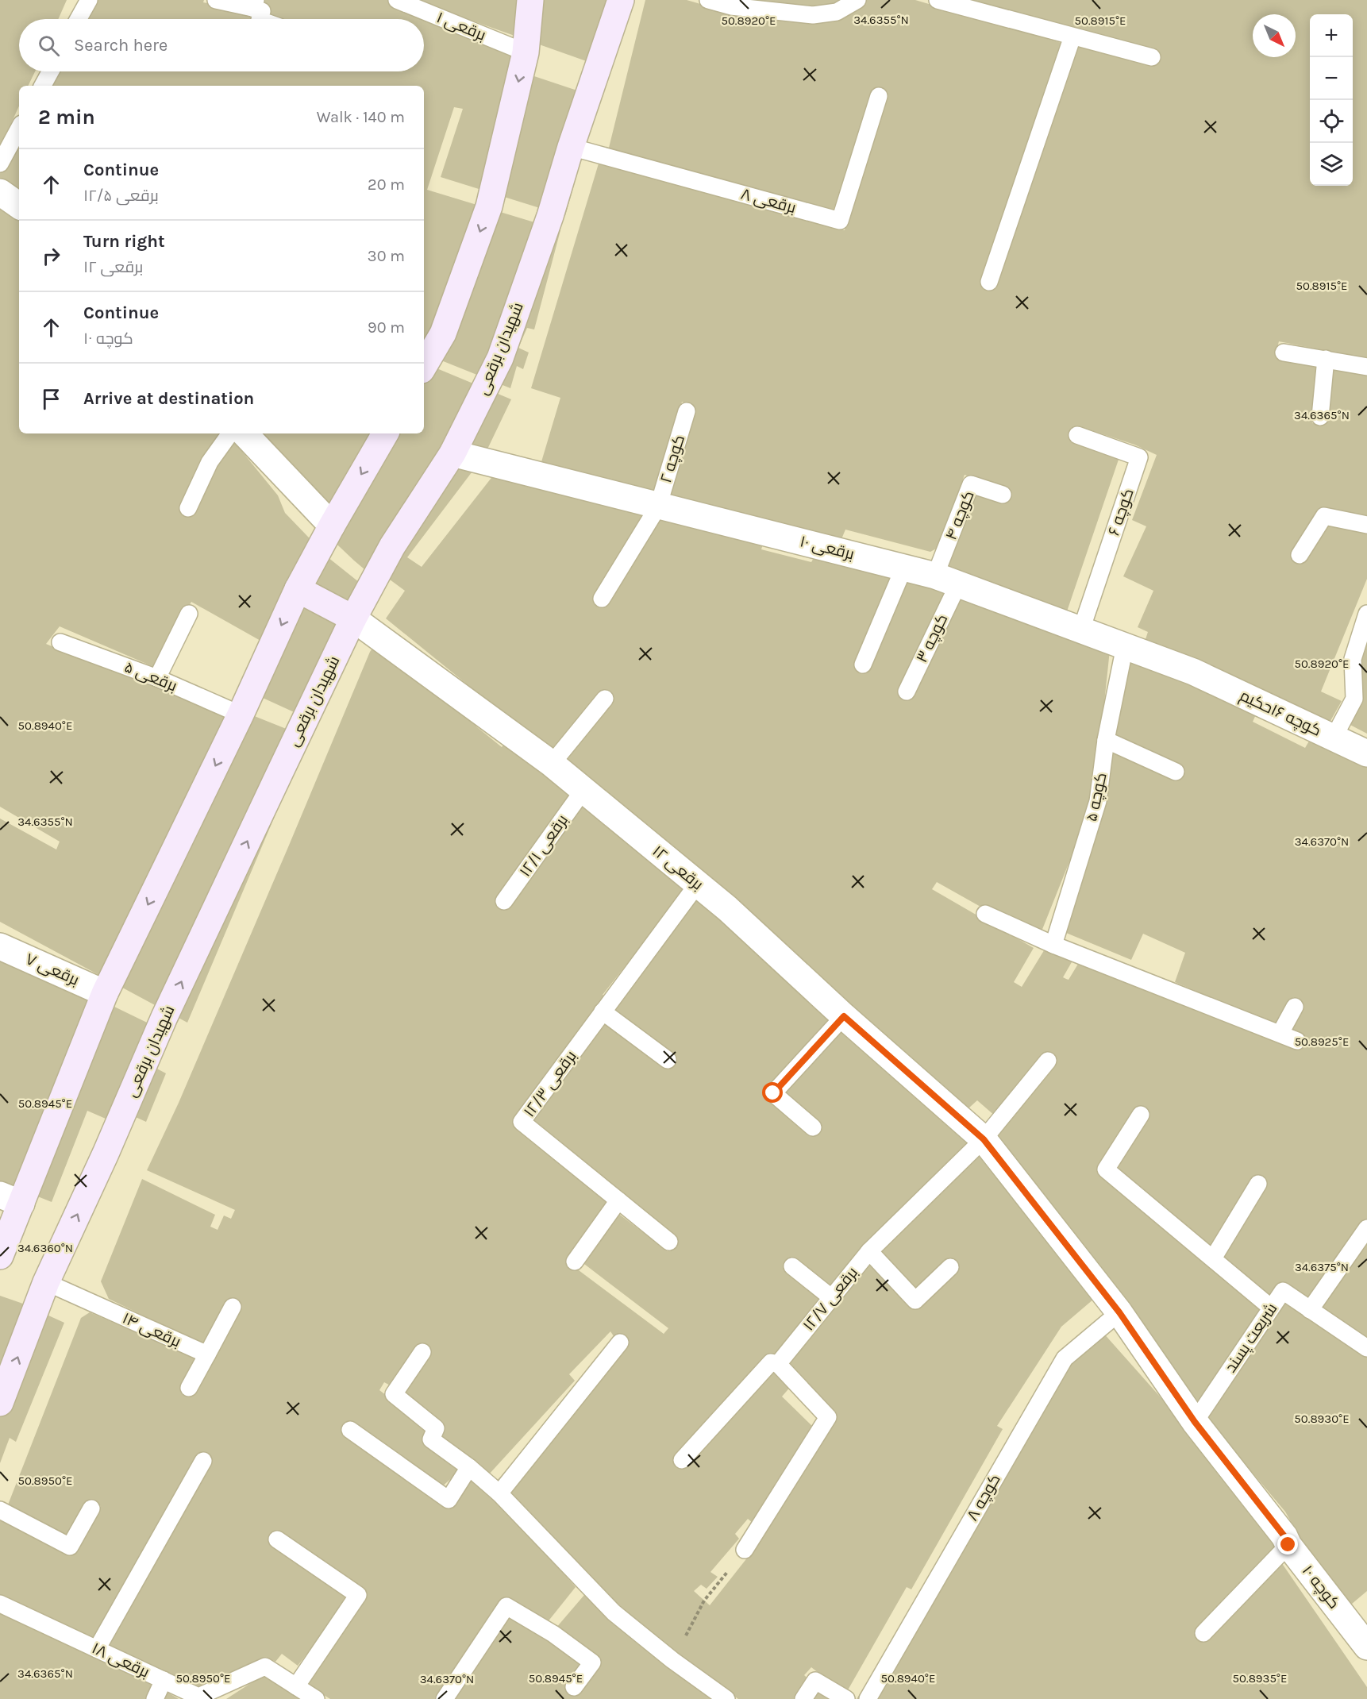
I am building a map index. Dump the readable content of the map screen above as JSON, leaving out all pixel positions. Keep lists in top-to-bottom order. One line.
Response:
{"streets":{"main road":["شهیدان برقعی"],"street":["برقعی ۱۰","کوچه ۱۶حکیم","برقعی ۱۲","برقعی ۷","کوچه ۱۰"],"lane":["برقعی ۱","برقعی ۸","کوچه ۲","کوچه ۶","کوچه ۴","کوچه ۳","برقعی ۵","کوچه ۵","برقعی ۱۲/۱","برقعی ۱۲/۳","برقعی ۱۲/۷","برقعی ۱۴","شریعت پسند","کوچه ۸","برقعی ۱۸"]},"crossings":[["برقعی ۸","شهیدان برقعی"],["شهیدان برقعی","برقعی ۱۰"],["شهیدان برقعی","برقعی ۱۲"],["شهیدان برقعی","برقعی ۱۴"],["کوچه ۲","برقعی ۱۰"],["کوچه ۶","برقعی ۱۰"],["کوچه ۴","برقعی ۱۰"],["کوچه ۴","کوچه ۳"],["برقعی ۱۰","کوچه ۳"],["برقعی ۱۰","کوچه ۱۶حکیم"],["برقعی ۱۰","کوچه ۵"],["برقعی ۱۲/۱","برقعی ۱۲"],["برقعی ۱۲","برقعی ۱۲/۳"],["برقعی ۱۲","برقعی ۱۲/۷"],["برقعی ۱۲","کوچه ۱۰"],["برقعی ۱۲/۷","کوچه ۱۰"],["شریعت پسند","کوچه ۱۰"],["کوچه ۸","کوچه ۱۰"]],"north":"bottom right","page":{"map_buttons":["+","−"],"search":"Search here","heading":["2 min","Walk · 140 m"],"list":[["Continue","برقعی ۱۲/۵","20 m"],["Turn right","برقعی ۱۲","30 m"],["Continue","کوچه ۱۰","90 m"],"Arrive at destination"]},"coordinates":["34.6355°N","50.8920°E","50.8915°E","34.6365°N","50.8940°E","34.6370°N","50.8925°E","50.8945°E","34.6360°N","34.6375°N","50.8930°E","50.8950°E","50.8935°E"]}
